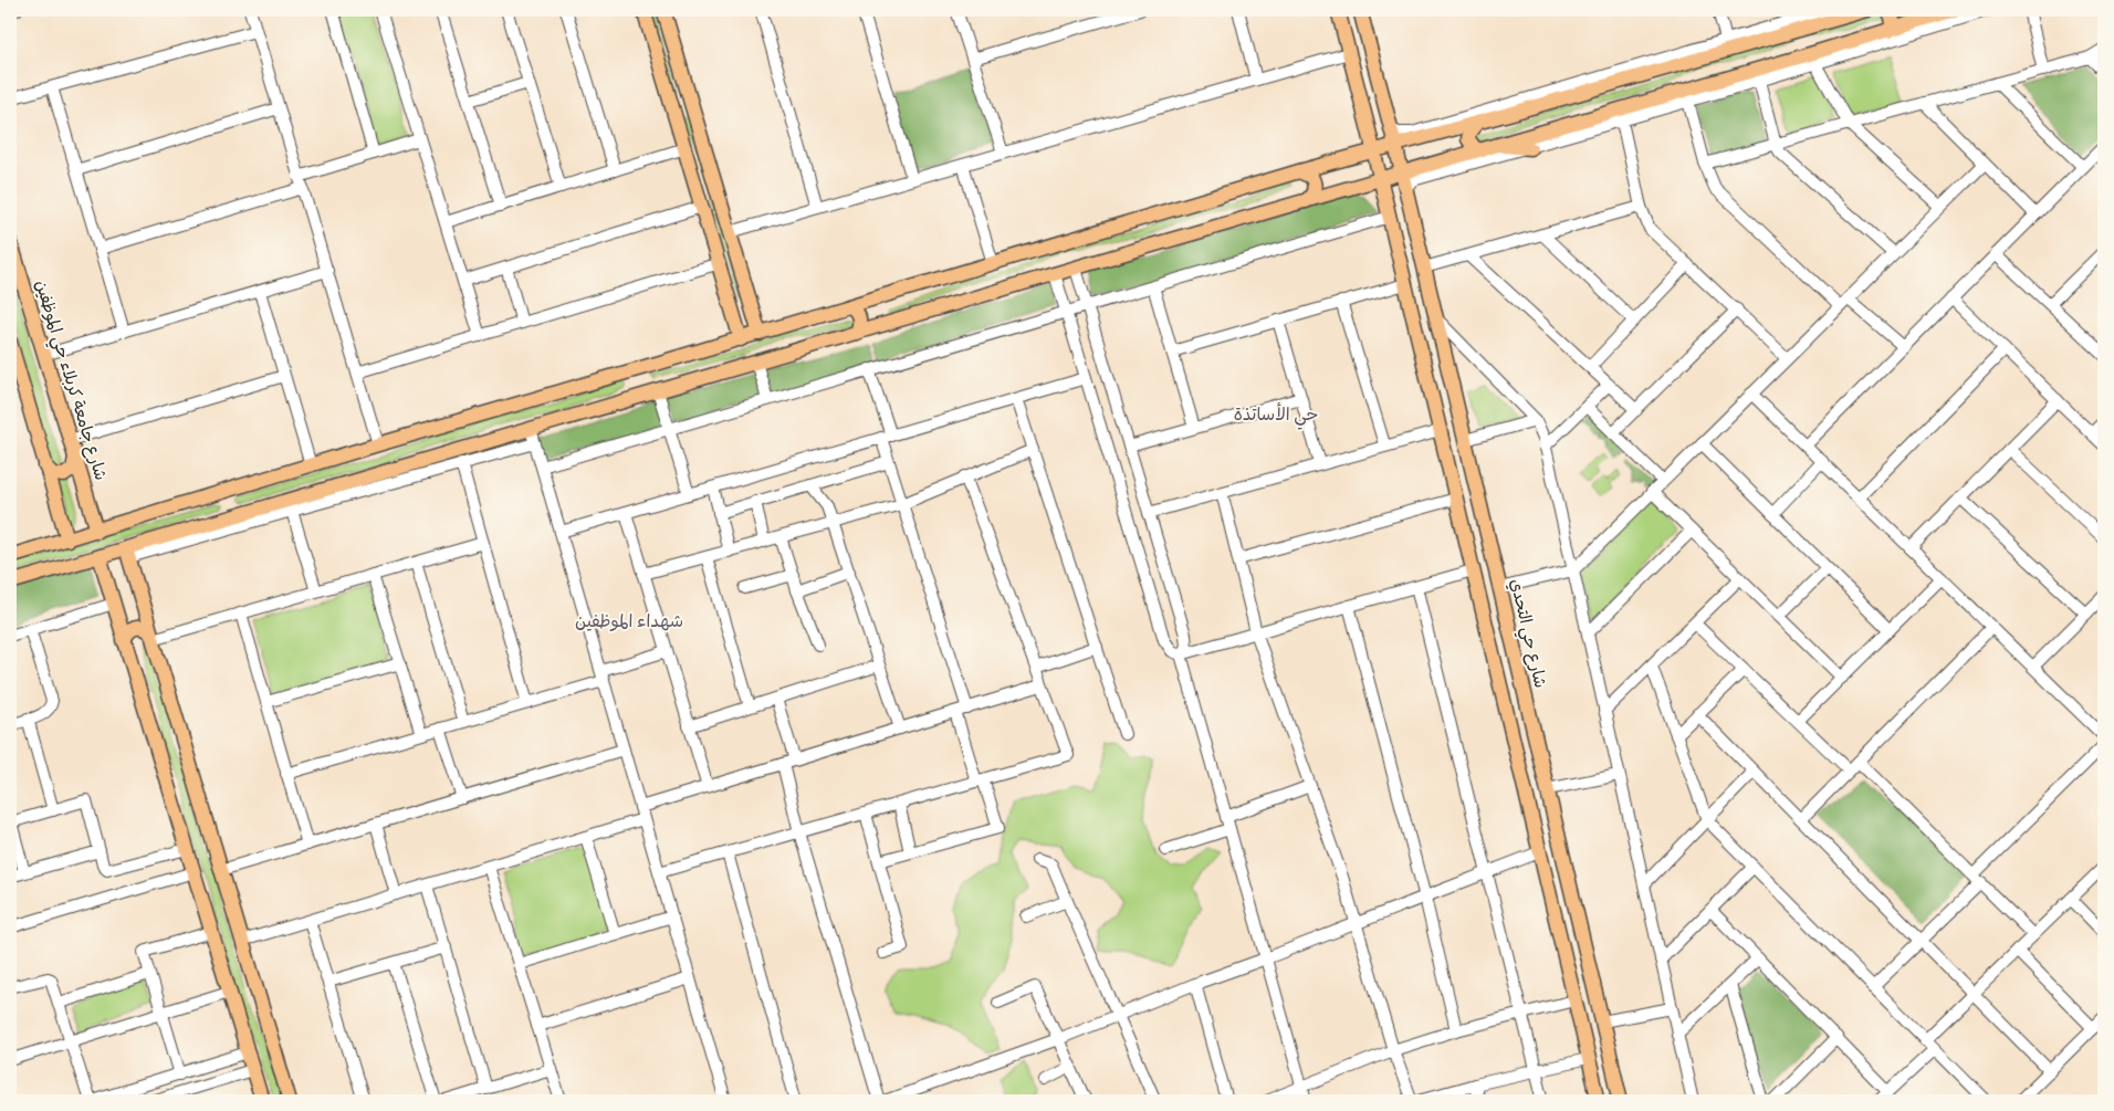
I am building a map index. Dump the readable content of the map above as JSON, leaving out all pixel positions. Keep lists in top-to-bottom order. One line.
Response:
{"streets":{"main road":["شارع جامعة كربلاء حي الموظفين","شارع حي التحدي"]},"districts":["حي الأساتذة","شهداء الموظفين"]}
